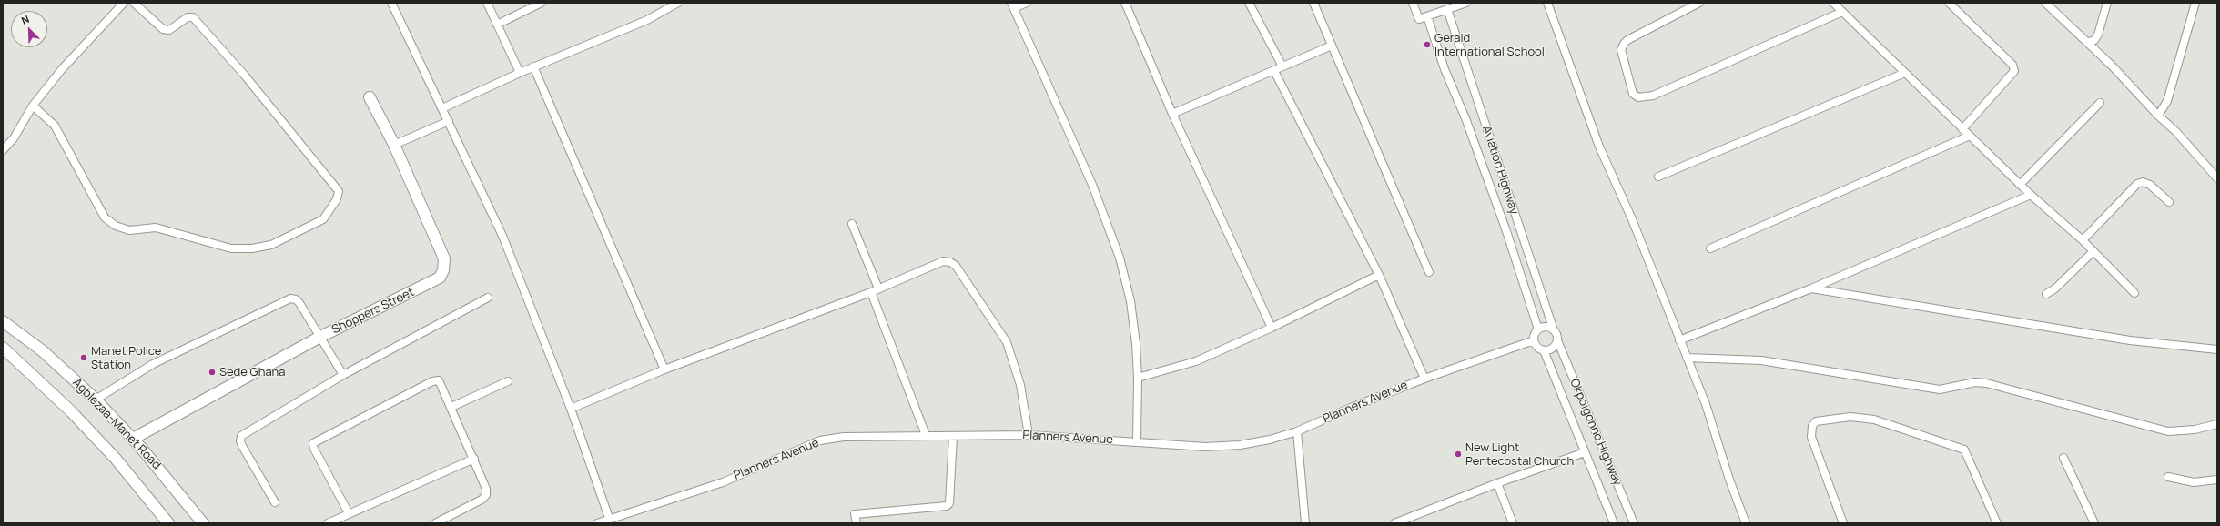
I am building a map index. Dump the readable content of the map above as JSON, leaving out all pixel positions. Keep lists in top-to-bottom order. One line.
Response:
{"streets":{"street":["Aviation Highway","Shoppers Street","Planners Avenue","Agblezaa-Manet Road","Okpoigonno Highway"]},"crossings":[["Aviation Highway","Planners Avenue"],["Aviation Highway","Okpoigonno Highway"],["Shoppers Street","Agblezaa-Manet Road"],["Planners Avenue","Okpoigonno Highway"]],"places":["Gerald International School","Manet Police Station","Sede Ghana","New Light Pentecostal Church"],"north":"top left"}
